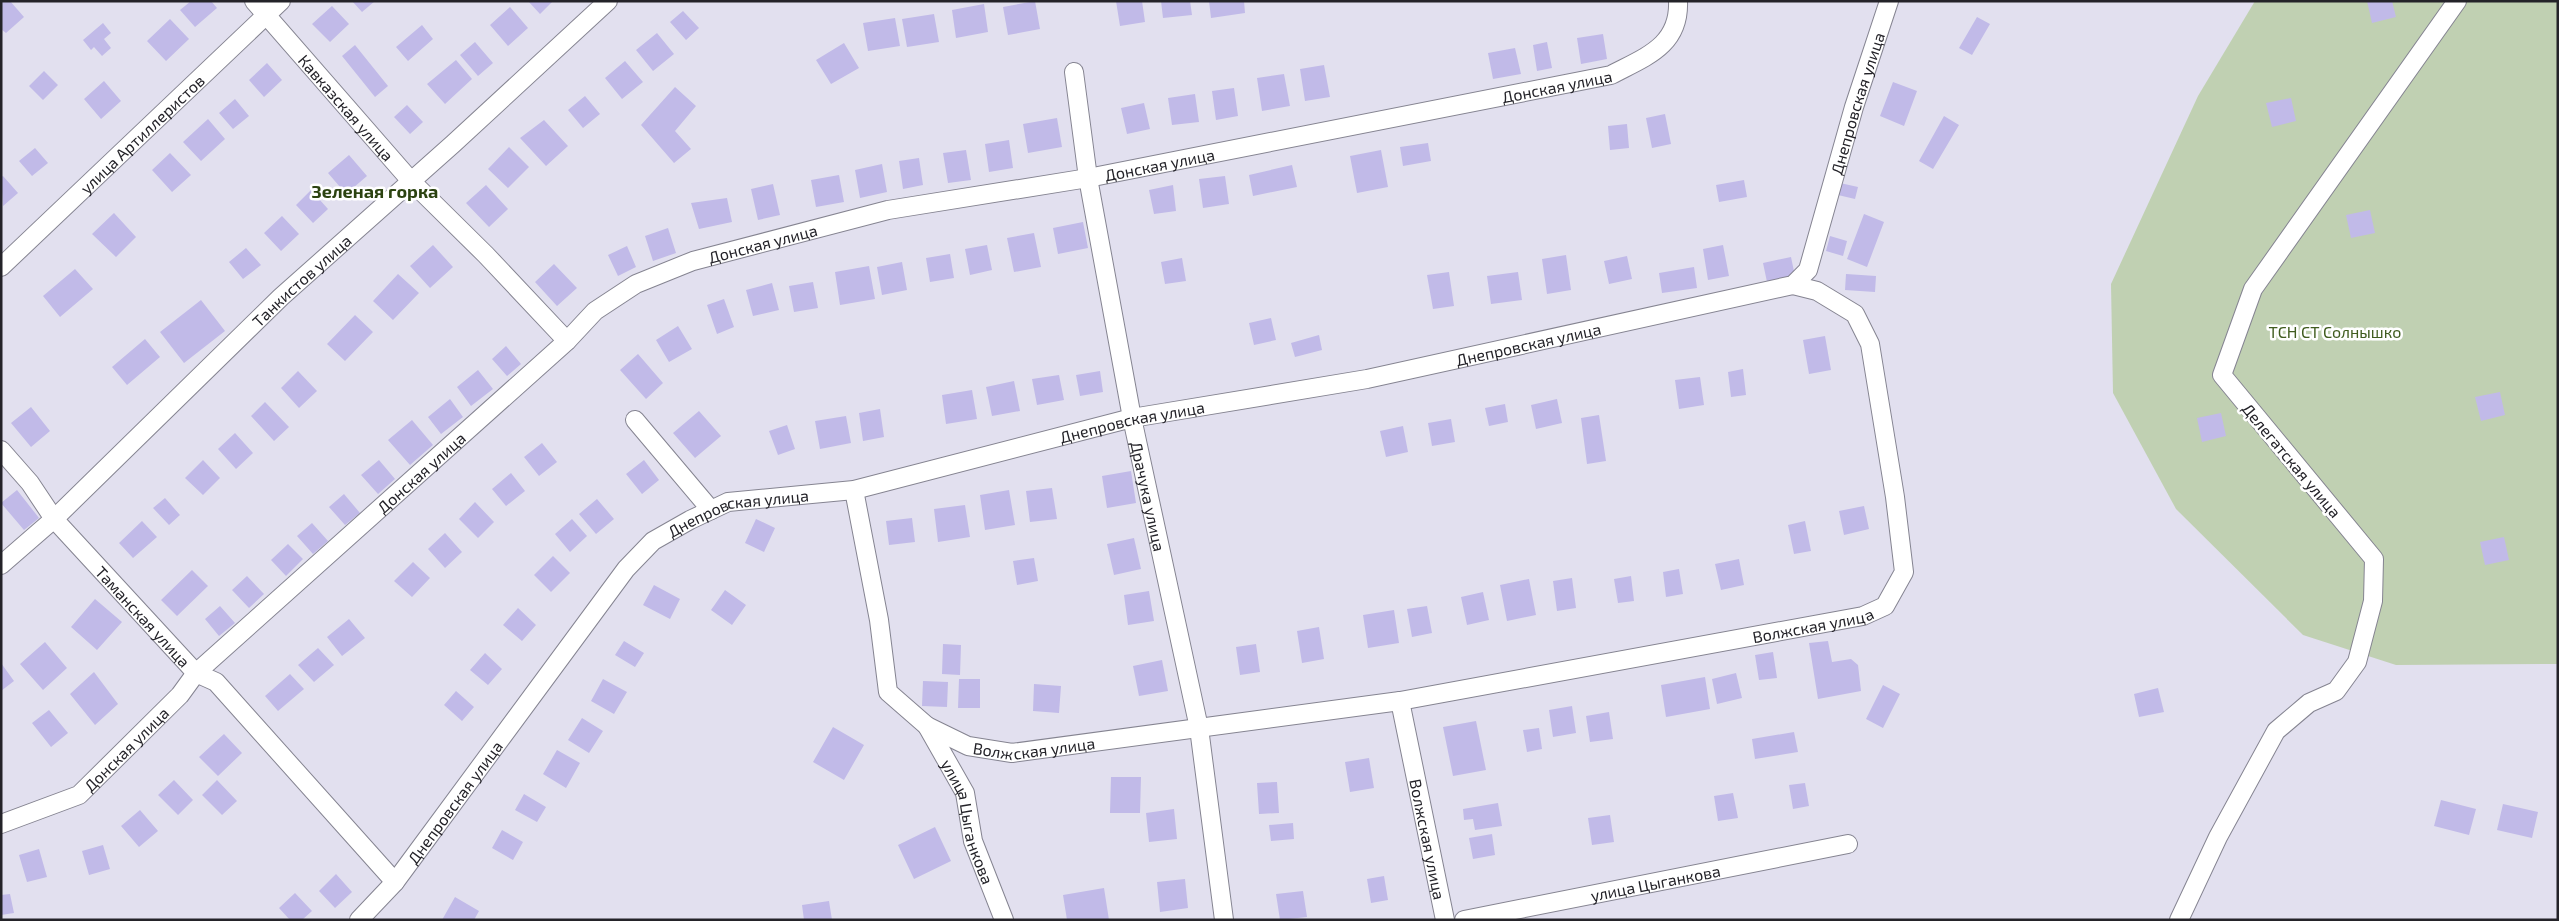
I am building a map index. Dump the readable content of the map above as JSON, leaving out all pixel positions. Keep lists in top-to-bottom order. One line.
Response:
{"streets":{"street":["Донская улица","Днепровская улица","Кавказская улица","улица Артиллеристов","Танкистов улица","Делегатская улица","Драчука улица","Таманская улица","Волжская улица","улица Цыганкова"]},"crossings":[["Донская улица","Кавказская улица"],["Донская улица","Драчука улица"],["Донская улица","Таманская улица"],["Днепровская улица","Драчука улица"],["Днепровская улица","Таманская улица"],["Днепровская улица","Волжская улица"],["Кавказская улица","улица Артиллеристов"],["Кавказская улица","Танкистов улица"],["Танкистов улица","Таманская улица"],["Драчука улица","Волжская улица"],["Волжская улица","улица Цыганкова"]],"districts":["Зеленая горка"],"parks":["ТСН СТ Солнышко"]}
